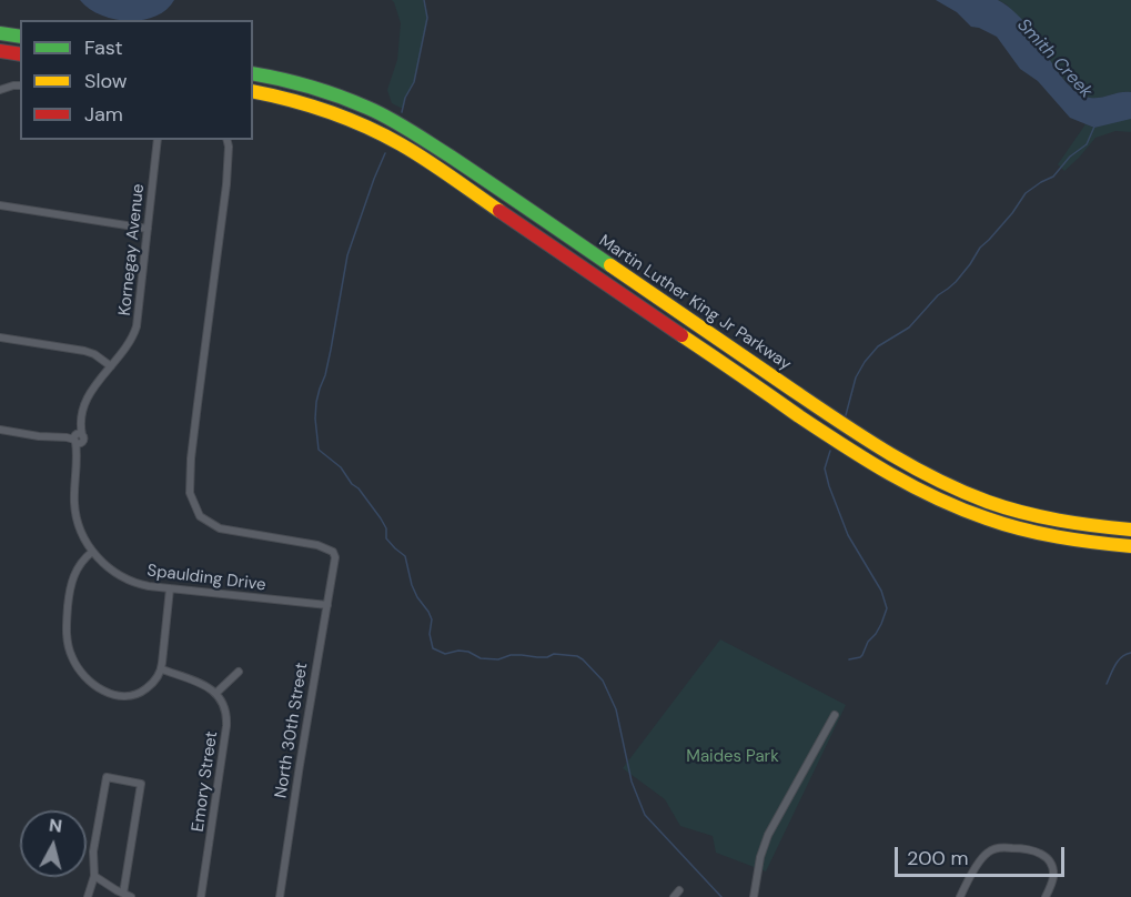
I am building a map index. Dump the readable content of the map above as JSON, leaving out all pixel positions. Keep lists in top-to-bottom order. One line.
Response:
{"streets":{"highway":["Martin Luther King Jr Parkway"],"street":["Kornegay Avenue","Spaulding Drive","North 30th Street","Emory Street"]},"crossings":[["Kornegay Avenue","Spaulding Drive"],["Spaulding Drive","North 30th Street"]],"water":["Smith Creek"],"parks":["Maides Park"],"legend":["Fast","Slow","Jam"],"scale_bar":"200 m","north":"top"}
